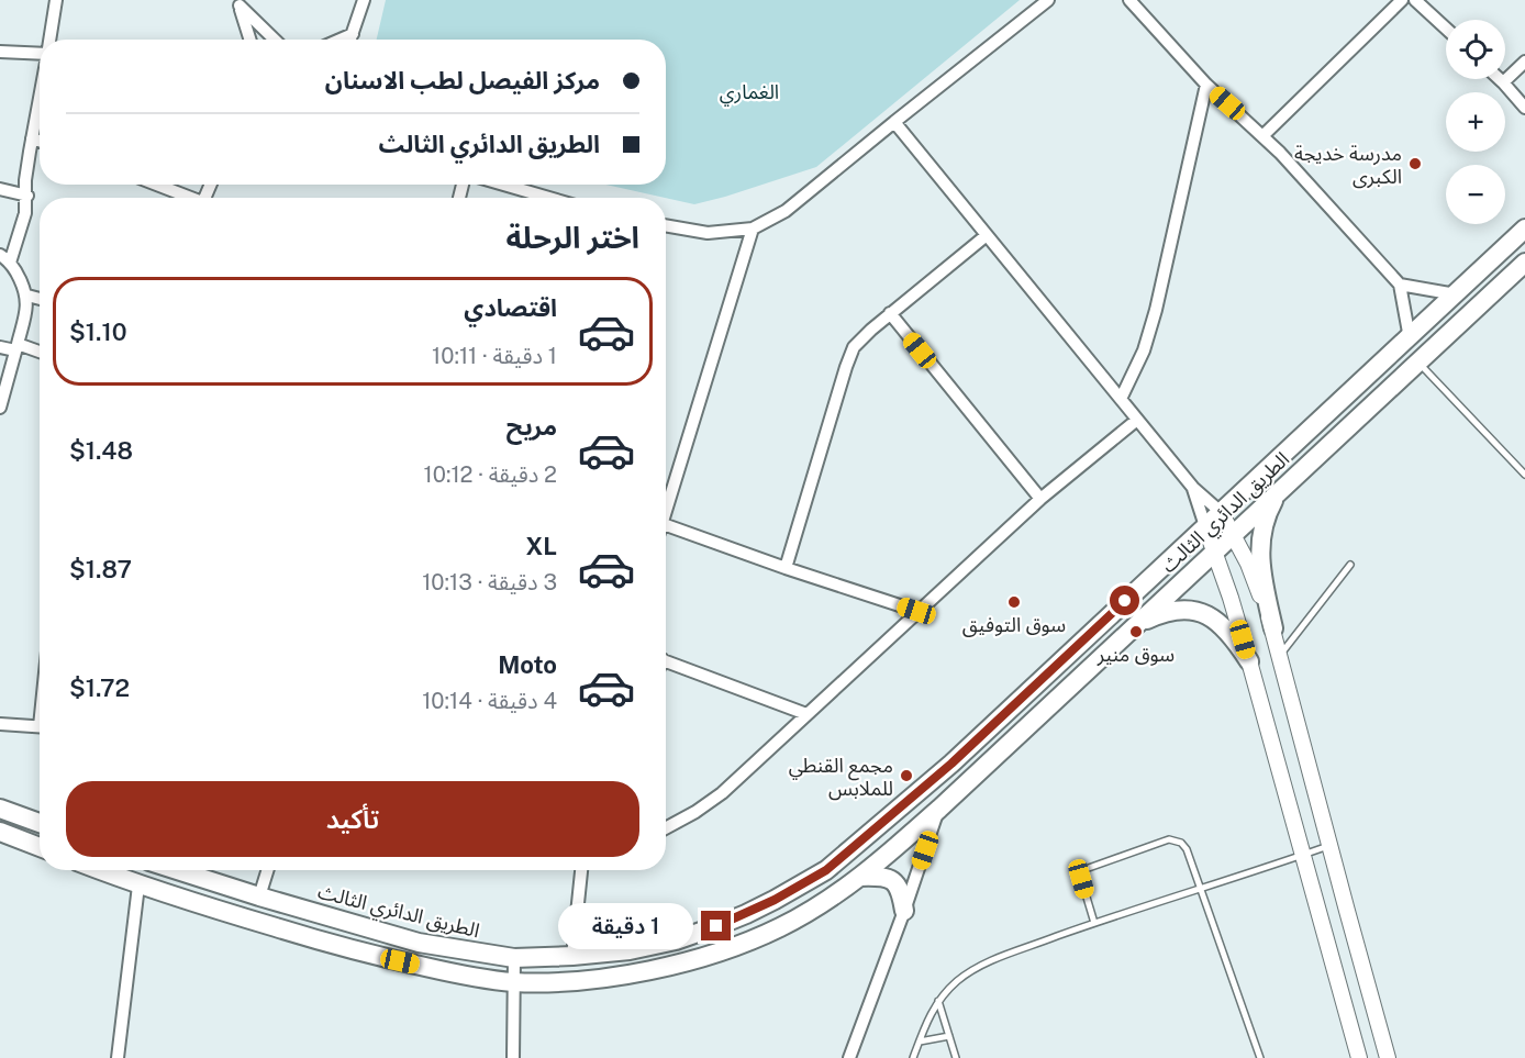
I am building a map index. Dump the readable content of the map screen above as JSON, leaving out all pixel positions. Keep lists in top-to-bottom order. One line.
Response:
{"streets":{"main road":["الطريق الدائري الثالث"]},"parks":["الغماري"],"places":["مدرسة خديجة الكبرى","سوق التوفيق","سوق منير","مجمع القنطي للملابس"],"page":{"map_buttons":["+","−"],"banner":["مركز الفيصل لطب الاسنان","الطريق الدائري الثالث"],"heading":"اختر الرحلة","list":[{"name":"اقتصادي","note":"1 دقيقة · 10:11","value":"$1.10"},{"name":"مريح","note":"2 دقيقة · 10:12","value":"$1.48"},{"name":"XL","note":"3 دقيقة · 10:13","value":"$1.87"},{"name":"Moto","note":"4 دقيقة · 10:14","value":"$1.72"}],"buttons":"تأكيد","bubble":"1 دقيقة"}}
